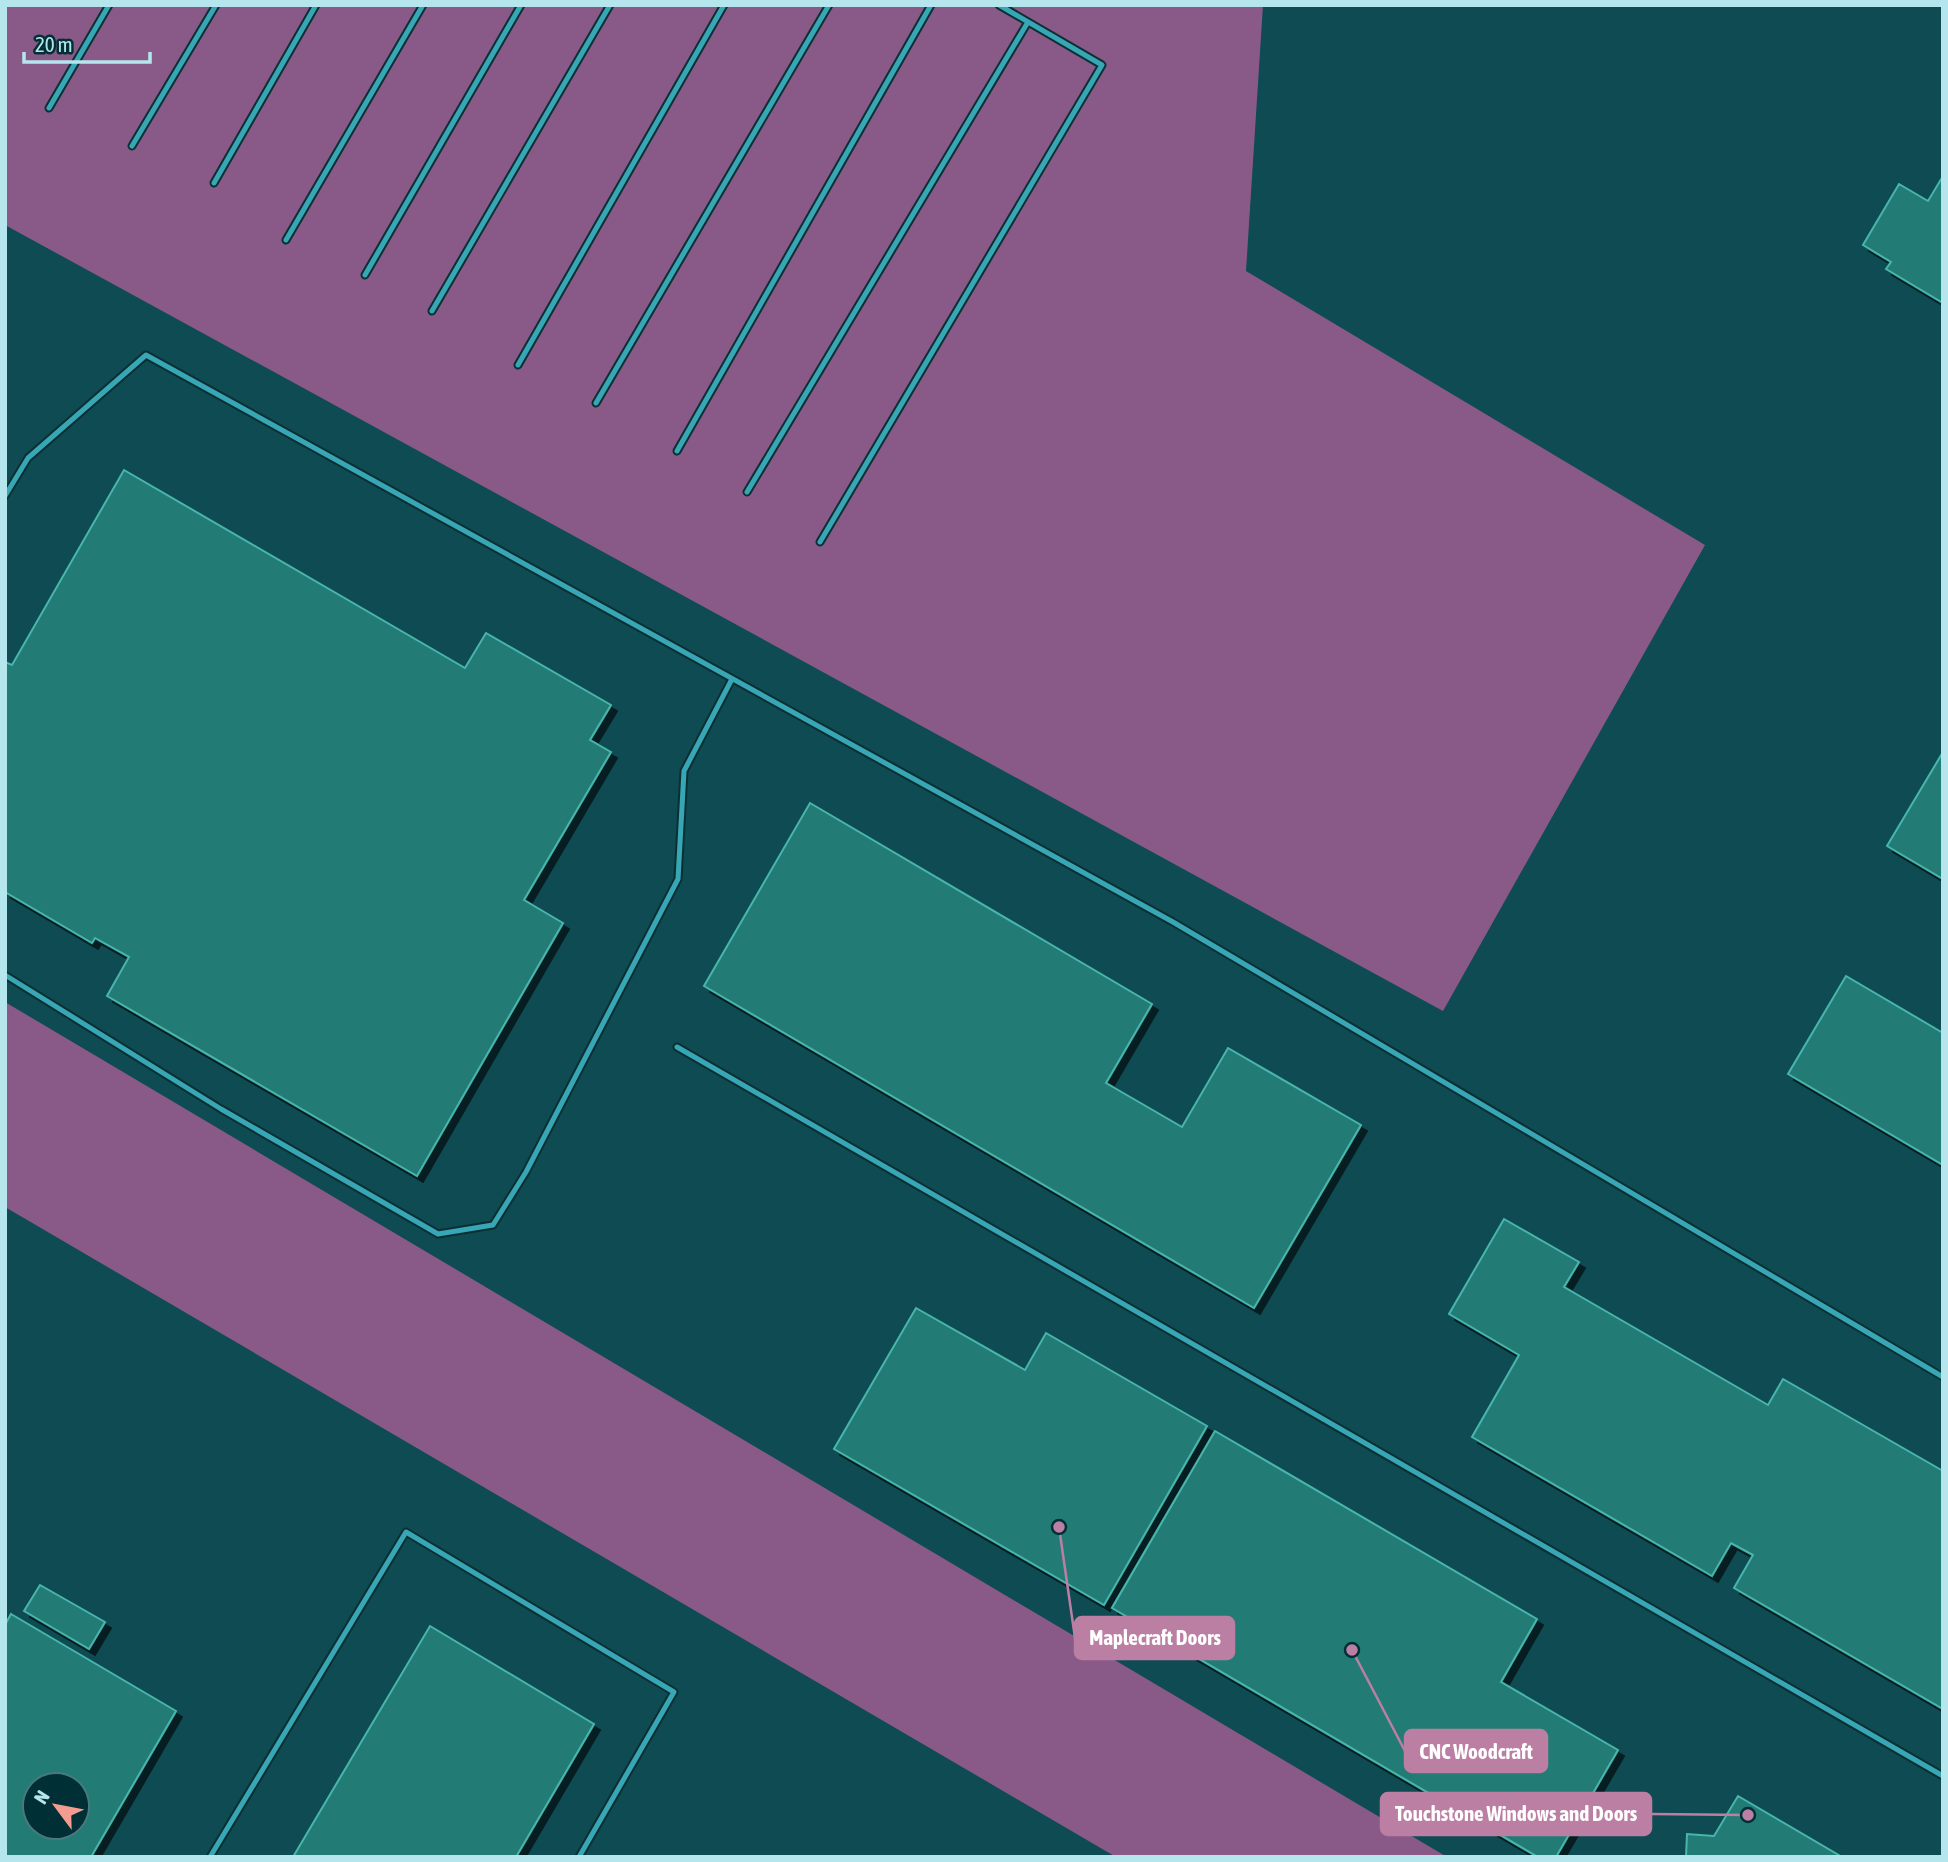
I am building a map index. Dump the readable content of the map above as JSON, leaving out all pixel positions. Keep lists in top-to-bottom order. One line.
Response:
{"places":["Maplecraft Doors","CNC Woodcraft","Touchstone Windows and Doors"],"scale_bar":"20 m","north":"top left"}
